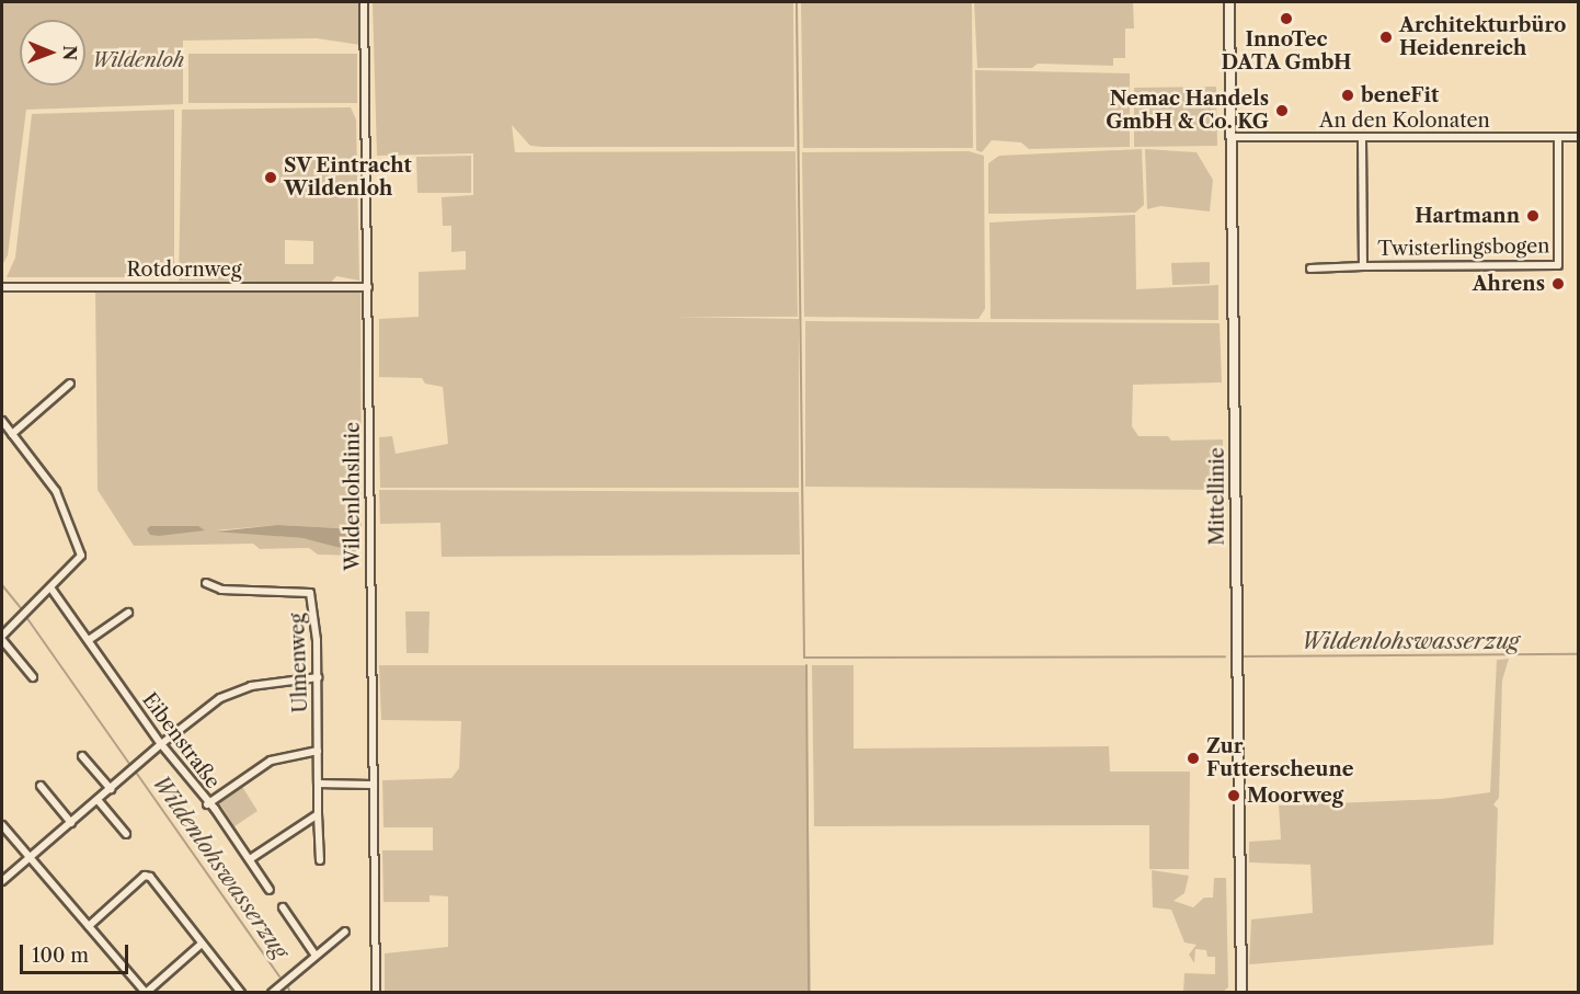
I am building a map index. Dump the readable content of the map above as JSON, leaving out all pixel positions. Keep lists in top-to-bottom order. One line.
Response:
{"streets":{"street":["An den Kolonaten","Twisterlingsbogen","Rotdornweg","Wildenlohslinie","Mittellinie","Ulmenweg","Eibenstraße"]},"crossings":[["An den Kolonaten","Twisterlingsbogen"],["An den Kolonaten","Mittellinie"],["Rotdornweg","Wildenlohslinie"]],"water":["Wildenlohswasserzug"],"parks":["Wildenloh"],"places":["InnoTec DATA GmbH","Architekturbüro Heidenreich","beneFit","Nemac Handels GmbH & Co. KG","SV Eintracht Wildenloh","Hartmann","Ahrens","Zur Futterscheune","Moorweg"],"scale_bar":"100 m","north":"right"}
